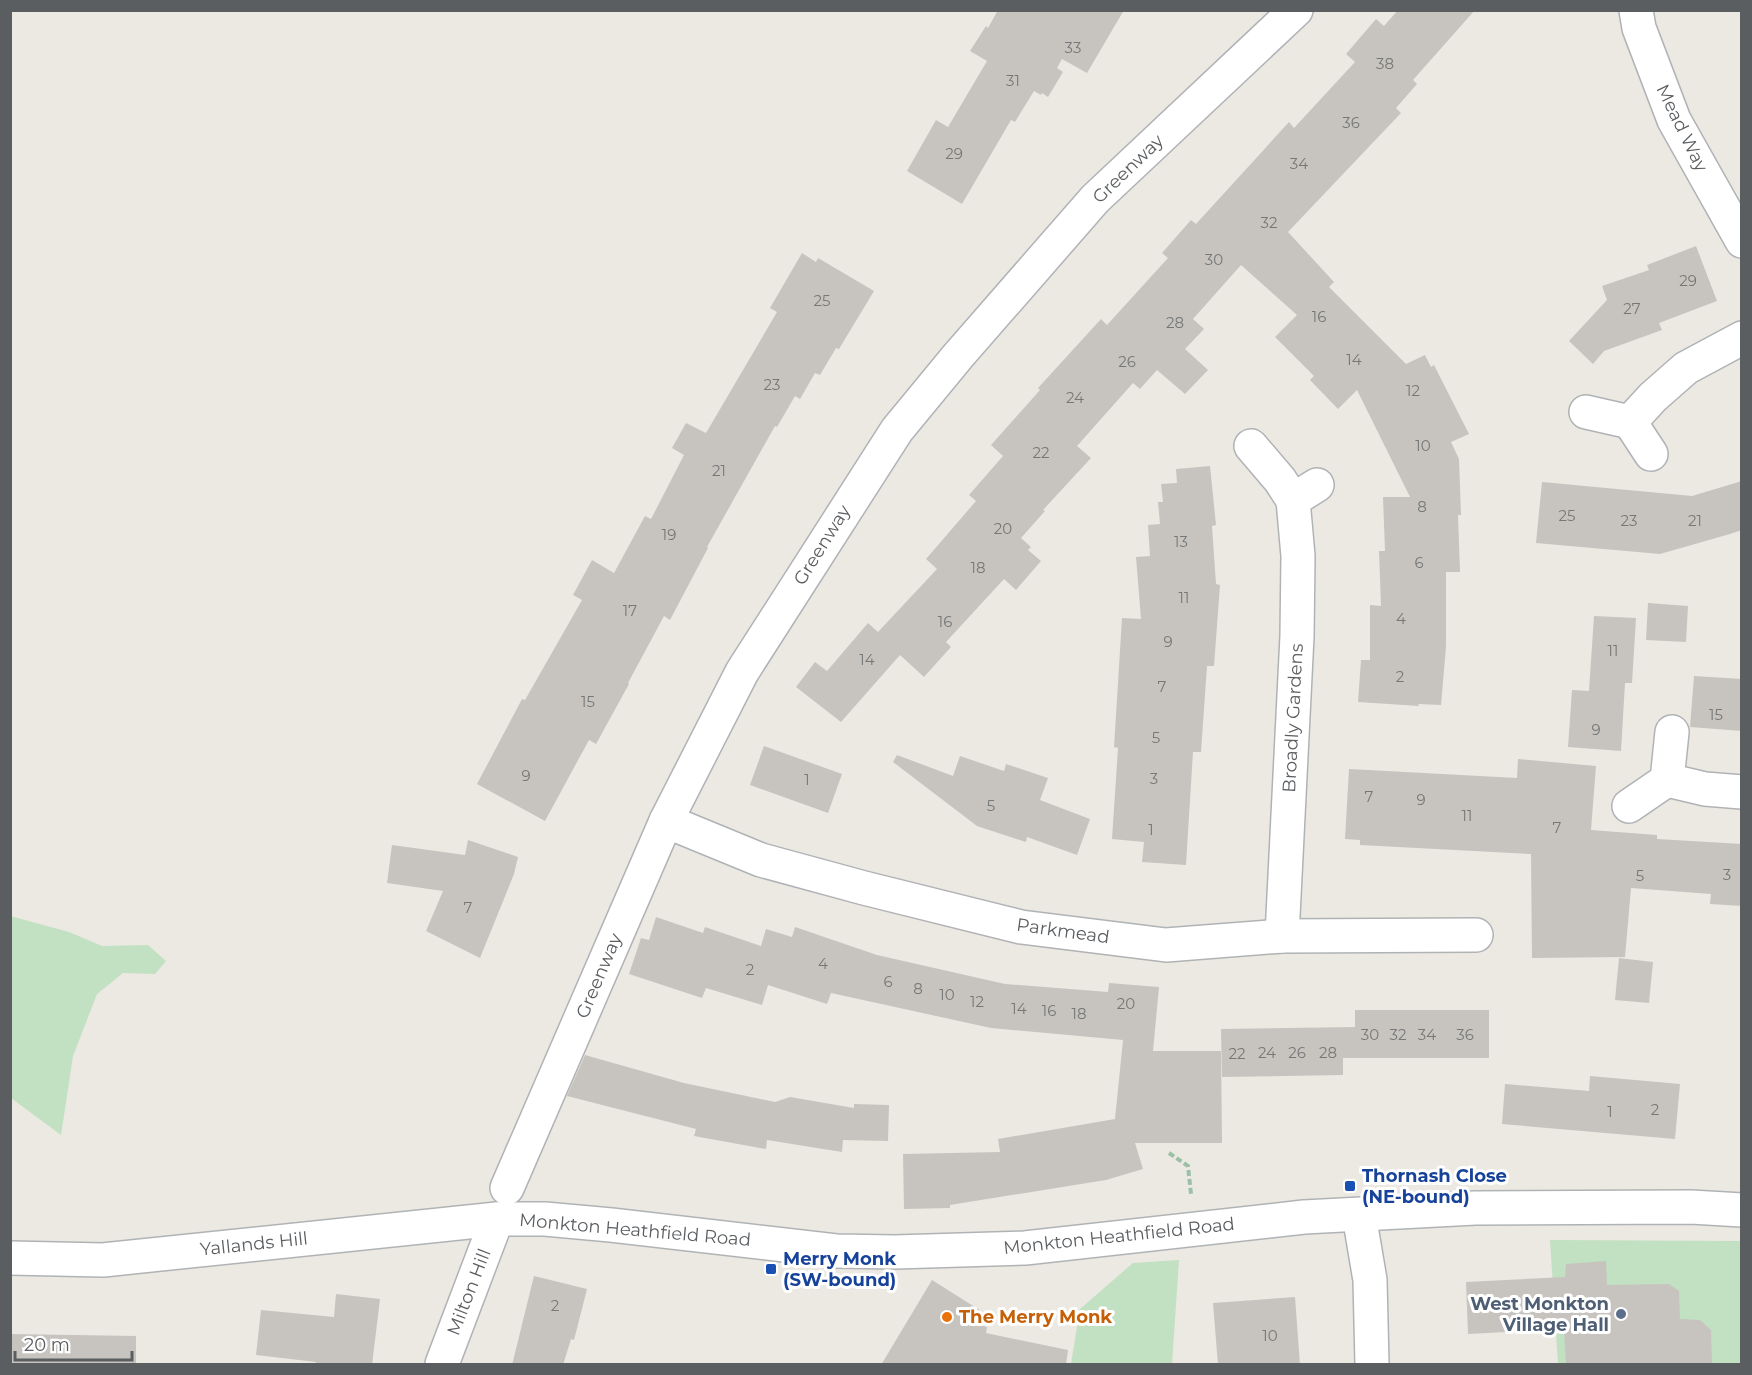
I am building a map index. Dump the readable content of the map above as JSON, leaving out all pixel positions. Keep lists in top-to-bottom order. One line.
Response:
{"streets":{"street":["Mead Way","Greenway","Broadly Gardens","Parkmead","Monkton Heathfield Road","Yallands Hill","Milton Hill"]},"crossings":[["Greenway","Parkmead"],["Broadly Gardens","Parkmead"],["Monkton Heathfield Road","Yallands Hill"],["Monkton Heathfield Road","Milton Hill"],["Yallands Hill","Milton Hill"]],"places":{"transit":["Thornash Close (NE-bound)","Merry Monk (SW-bound)"],"other":["West Monkton Village Hall","The Merry Monk"]},"house_numbers":["33","38","31","36","29","34","32","30","29","25","27","16","28","14","26","23","12","24","10","22","21","8","25","23","21","20","19","13","6","18","11","17","4","16","9","11","14","2","7","15","15","9","5","9","3","1","7","9","5","11","7","1","3","5","7","4","2","6","8","10","12","20","14","16","18","30","32","34","36","24","26","28","22","2","1","2","10"],"scale_bar":"20 m"}
